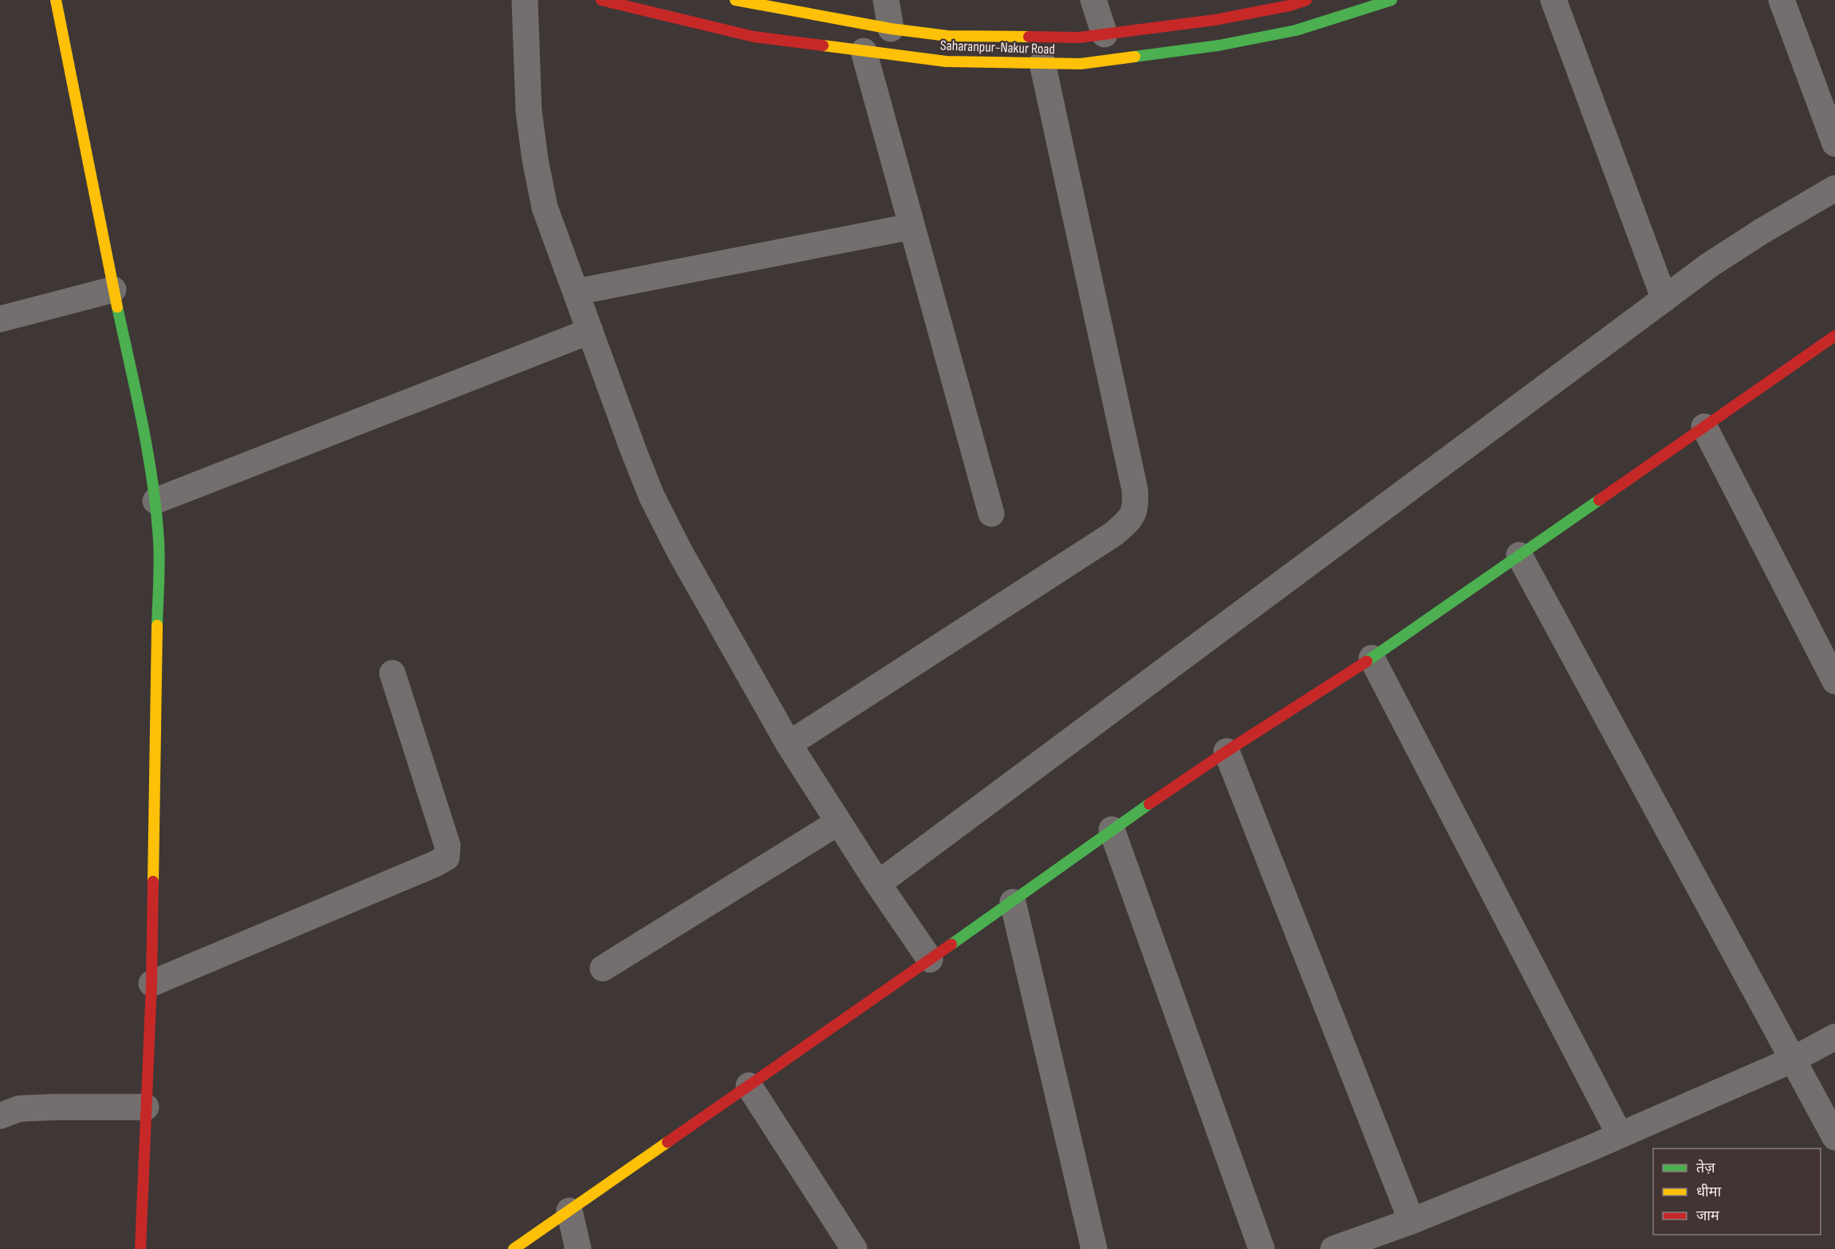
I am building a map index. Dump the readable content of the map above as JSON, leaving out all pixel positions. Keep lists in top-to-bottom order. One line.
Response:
{"streets":{"street":["Saharanpur-Nakur Road"]},"legend":["तेज़","धीमा","जाम"]}
